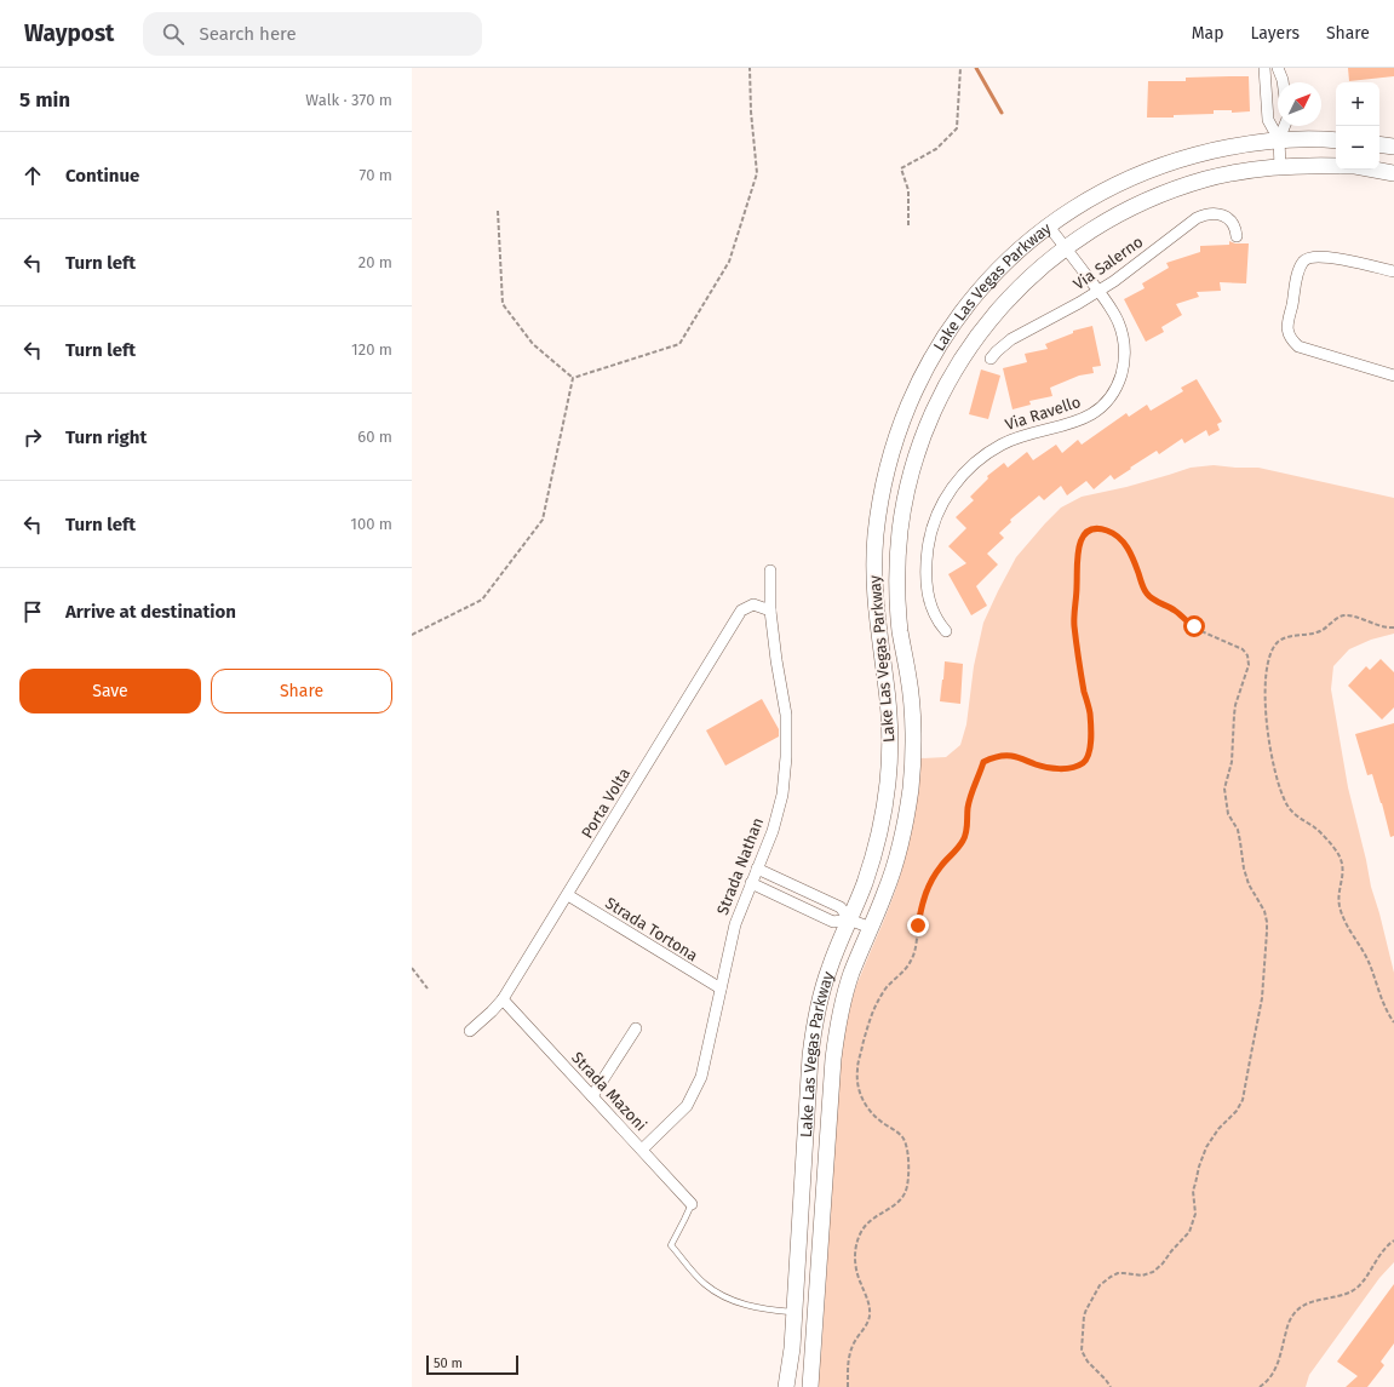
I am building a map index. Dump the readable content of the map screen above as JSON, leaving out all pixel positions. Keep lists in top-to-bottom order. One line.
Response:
{"streets":{"street":["Via Salerno","Lake Las Vegas Parkway","Via Ravello","Porta Volta","Strada Nathan","Strada Tortona","Strada Mazoni"]},"crossings":[["Via Salerno","Via Ravello"],["Lake Las Vegas Parkway","Via Ravello"],["Porta Volta","Strada Nathan"],["Porta Volta","Strada Tortona"],["Porta Volta","Strada Mazoni"],["Strada Nathan","Strada Tortona"],["Strada Nathan","Strada Mazoni"]],"scale_bar":"50 m","north":"top right","page":{"header":"Waypost","search":"Search here","nav":["Map","Layers","Share"],"heading":["5 min","Walk · 370 m"],"map_buttons":["+","−"],"list":[["Continue","70 m"],["Turn left","20 m"],["Turn left","120 m"],["Turn right","60 m"],["Turn left","100 m"],"Arrive at destination"],"buttons":["Save","Share"],"scale":"50 m"}}
